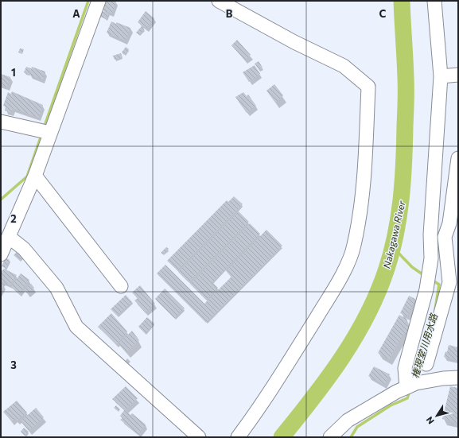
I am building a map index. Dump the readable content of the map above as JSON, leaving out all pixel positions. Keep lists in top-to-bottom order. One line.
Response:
{"water":["Nakagawa River","権現堂川用水路"],"north":"bottom left","grid":{"columns":["A","B","C"],"rows":["1","2","3"]}}
